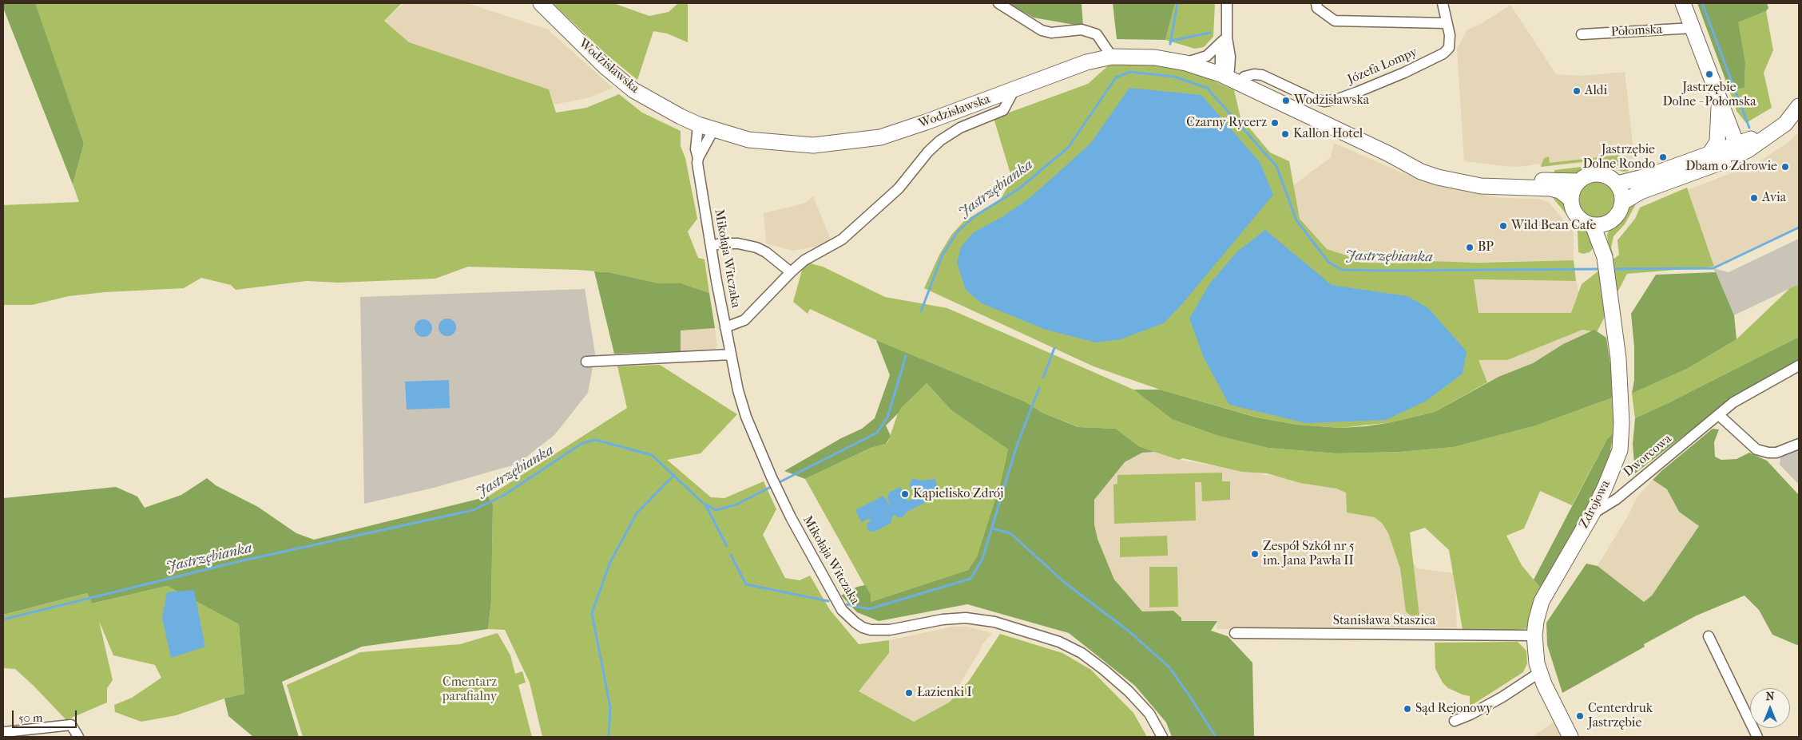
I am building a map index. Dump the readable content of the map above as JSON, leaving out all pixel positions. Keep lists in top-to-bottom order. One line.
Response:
{"streets":{"main road":["Wodzisławska","Zdrojowa"],"street":["Połomska","Józefa Lompy","Mikołaja Witczaka","Dworcowa","Stanisława Staszica"]},"crossings":[["Wodzisławska","Józefa Lompy"],["Wodzisławska","Mikołaja Witczaka"],["Wodzisławska","Zdrojowa"],["Dworcowa","Zdrojowa"],["Zdrojowa","Stanisława Staszica"]],"water":["Jastrzębianka"],"parks":["Cmentarz parafialny"],"places":["Jastrzębie Dolne - Połomska","Aldi","Wodzisławska","Czarny Rycerz","Kallon Hotel","Jastrzębie Dolne Rondo","Dbam o Zdrowie","Avia","Wild Bean Cafe","BP","Kąpielisko Zdrój","Zespół Szkół nr 5 im. Jana Pawła II","Łazienki I","Sąd Rejonowy","Centerdruk Jastrzębie"],"scale_bar":"50 m","north":"top"}
